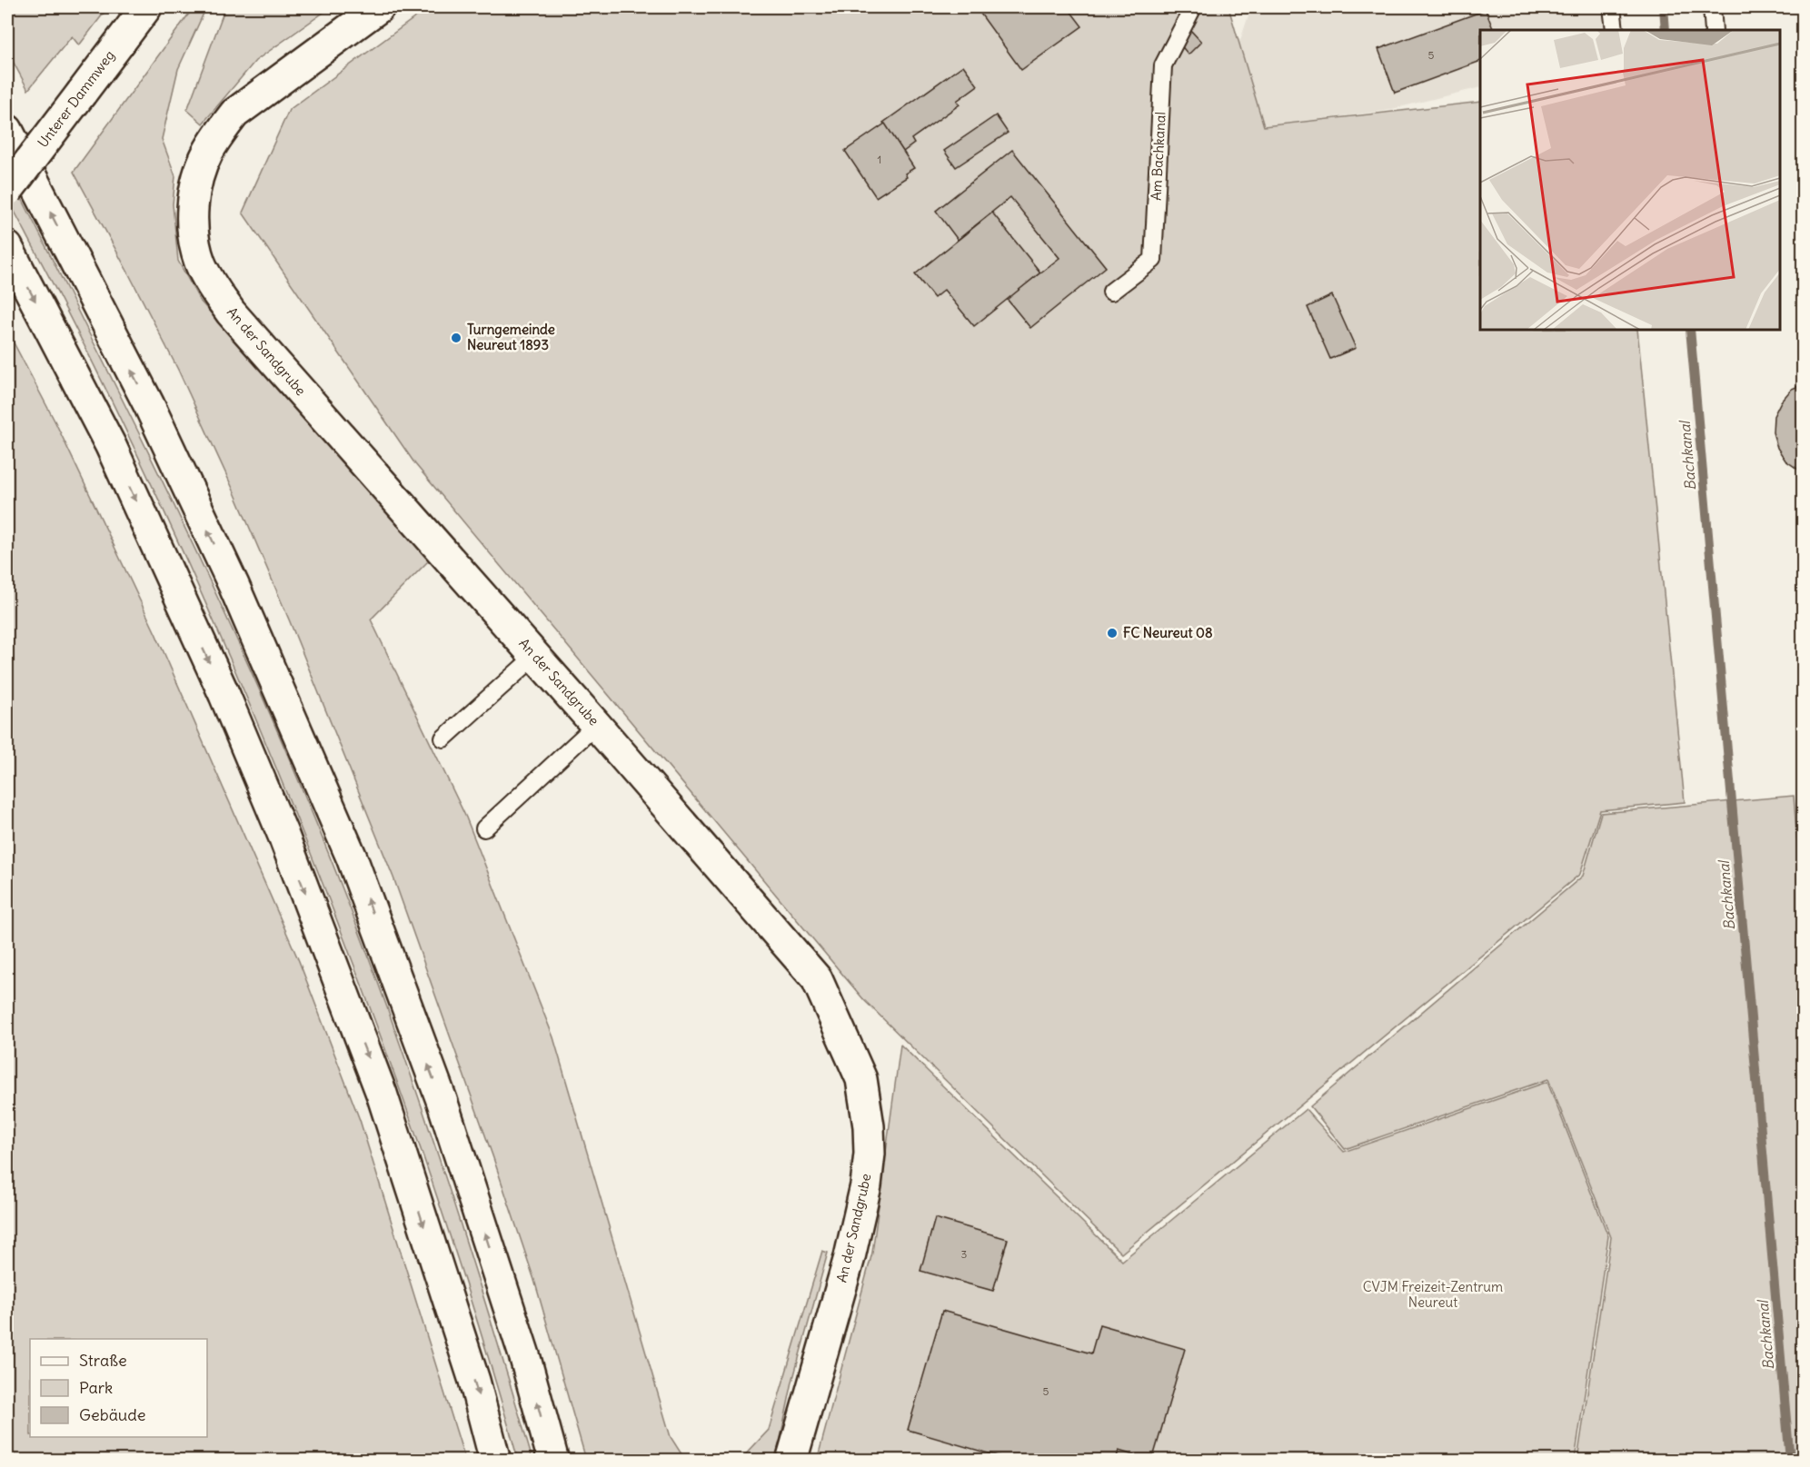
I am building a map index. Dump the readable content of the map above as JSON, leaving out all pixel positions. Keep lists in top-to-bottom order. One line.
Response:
{"streets":{"main road":["Unterer Dammweg","An der Sandgrube"],"lane":["Am Bachkanal"]},"water":["Bachkanal"],"parks":["CVJM Freizeit-Zentrum Neureut"],"places":["Turngemeinde Neureut 1893","FC Neureut 08"],"house_numbers":["5","1","3","5"],"legend":["Straße","Park","Gebäude"]}
